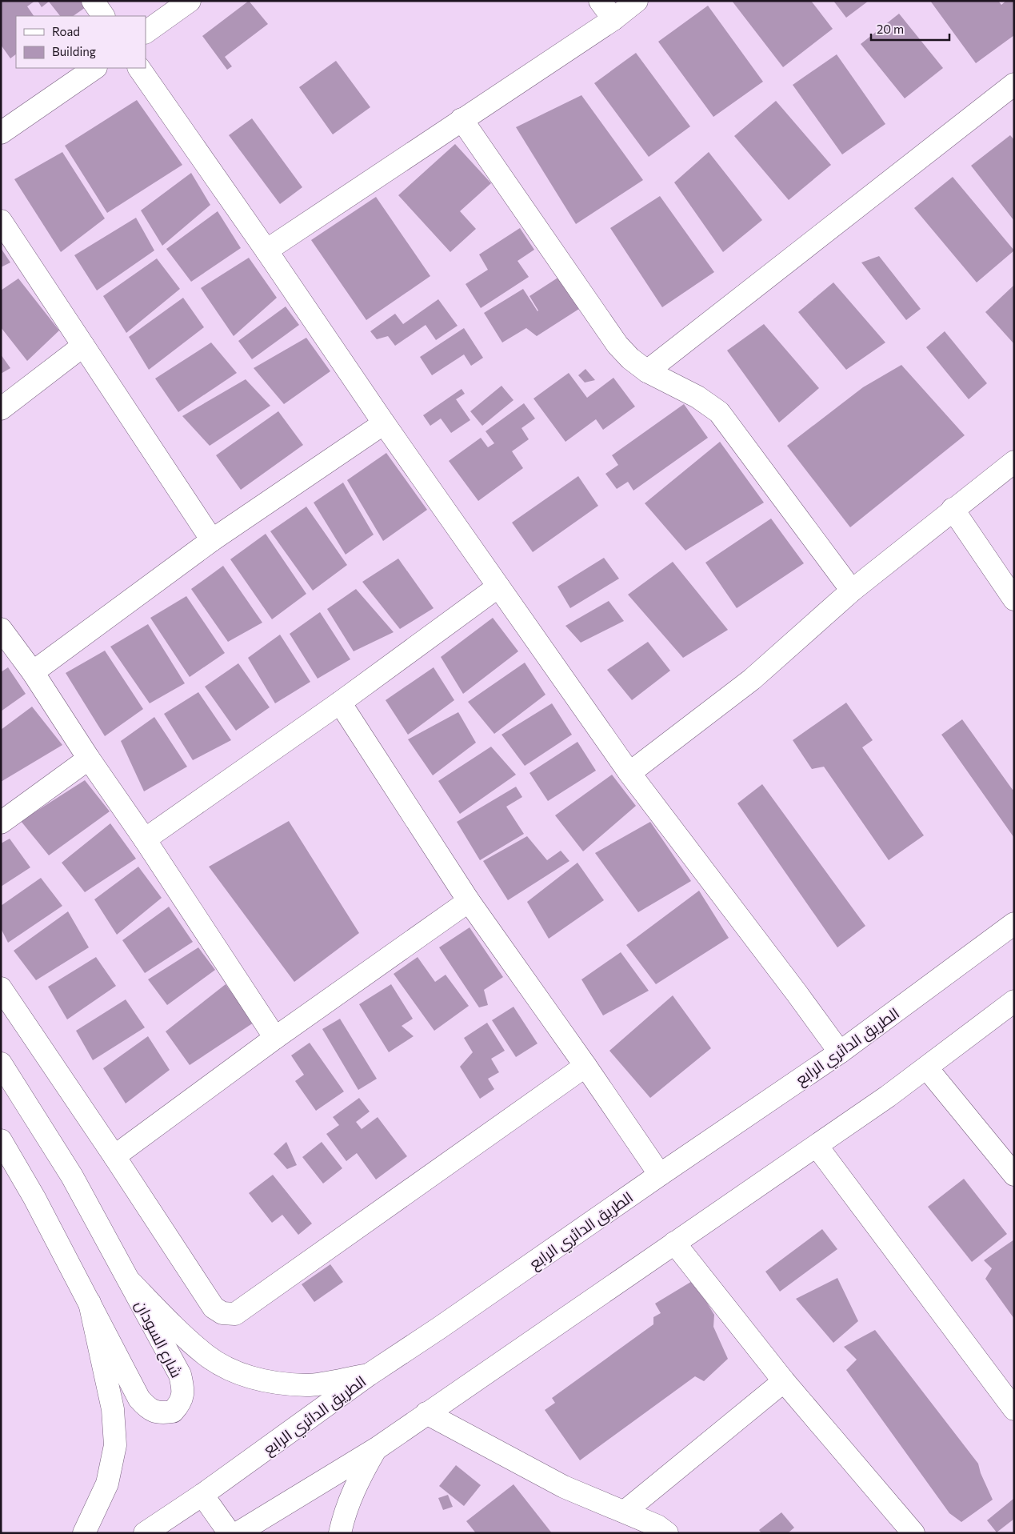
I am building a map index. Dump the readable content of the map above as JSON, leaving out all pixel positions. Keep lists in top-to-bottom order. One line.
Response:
{"streets":{"street":["الطريق الدائري الرابع","شارع السودان"]},"legend":["Road","Building"],"scale_bar":"20 m"}
